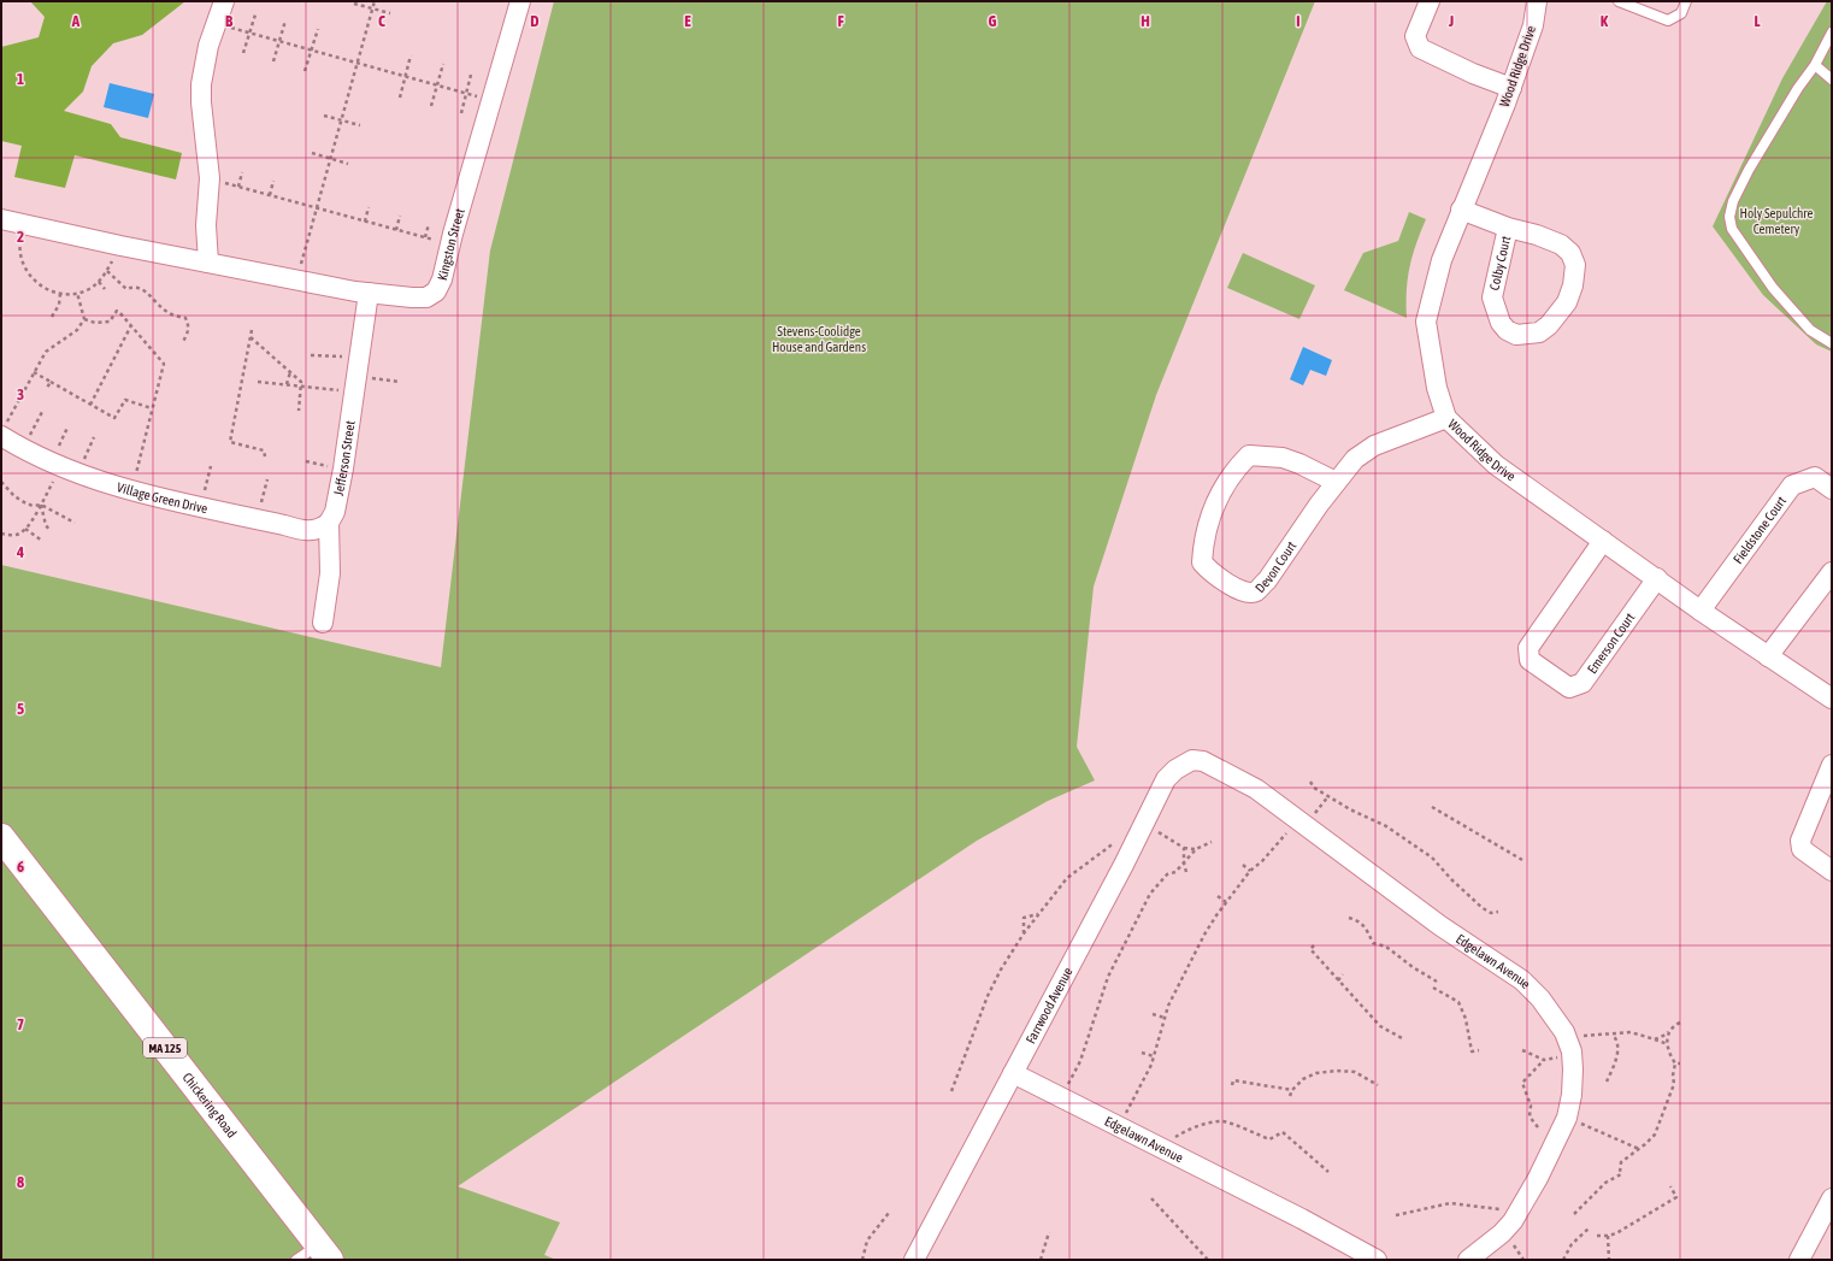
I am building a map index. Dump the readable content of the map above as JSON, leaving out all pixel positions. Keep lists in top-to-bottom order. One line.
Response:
{"streets":{"main road":["MA 125","Chickering Road"],"street":["Wood Ridge Drive","Kingston Street","Colby Court","Jefferson Street","Village Green Drive","Fieldstone Court","Devon Court","Emerson Court","Edgelawn Avenue","Farrwood Avenue"]},"crossings":[["Wood Ridge Drive","Colby Court"],["Wood Ridge Drive","Fieldstone Court"],["Wood Ridge Drive","Devon Court"],["Wood Ridge Drive","Emerson Court"],["Kingston Street","Jefferson Street"],["Jefferson Street","Village Green Drive"],["Edgelawn Avenue","Farrwood Avenue"]],"parks":["Holy Sepulchre Cemetery","Stevens-Coolidge House and Gardens"],"grid":{"columns":["A","B","C","D","E","F","G","H","I","J","K","L"],"rows":["1","2","3","4","5","6","7","8"]}}
